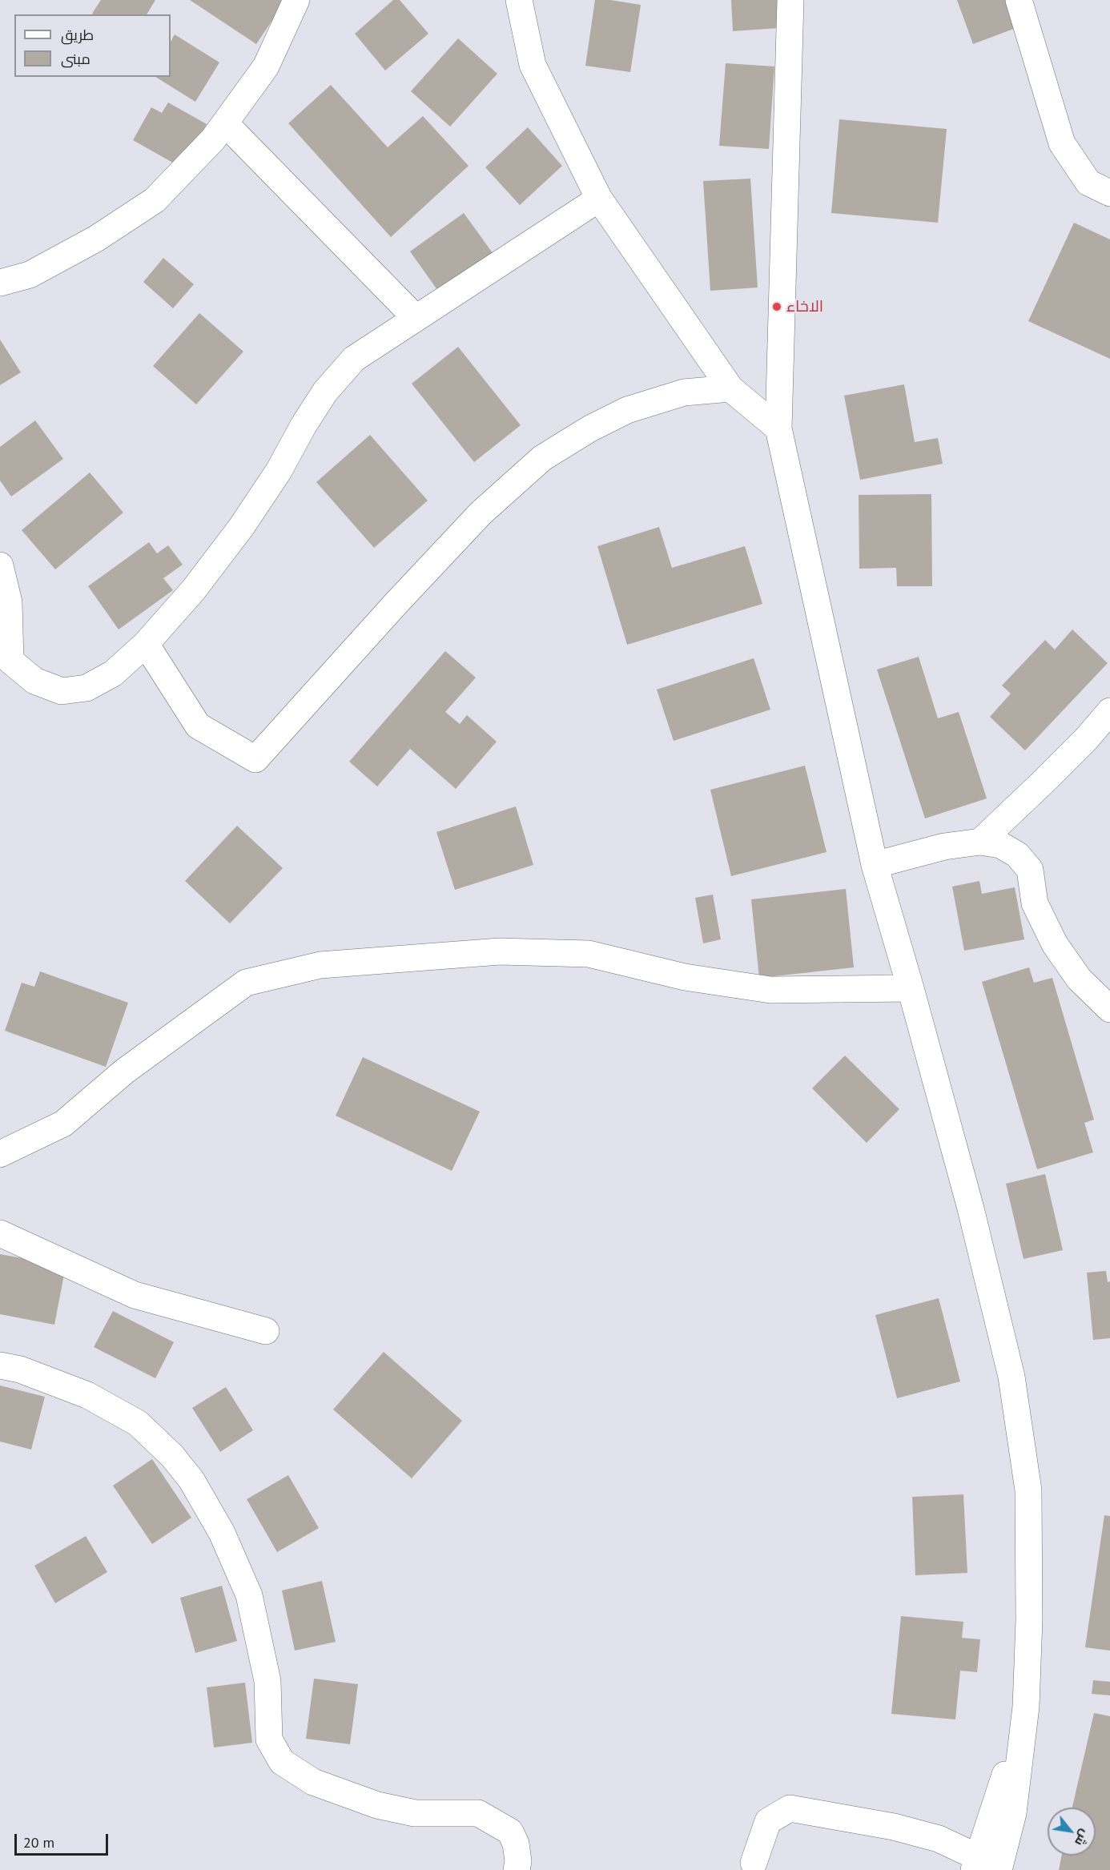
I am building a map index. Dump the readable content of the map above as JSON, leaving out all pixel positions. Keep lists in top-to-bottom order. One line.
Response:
{"places":["الاخاء"],"legend":["طريق","مبنى"],"scale_bar":"20 m","north":"bottom right"}
